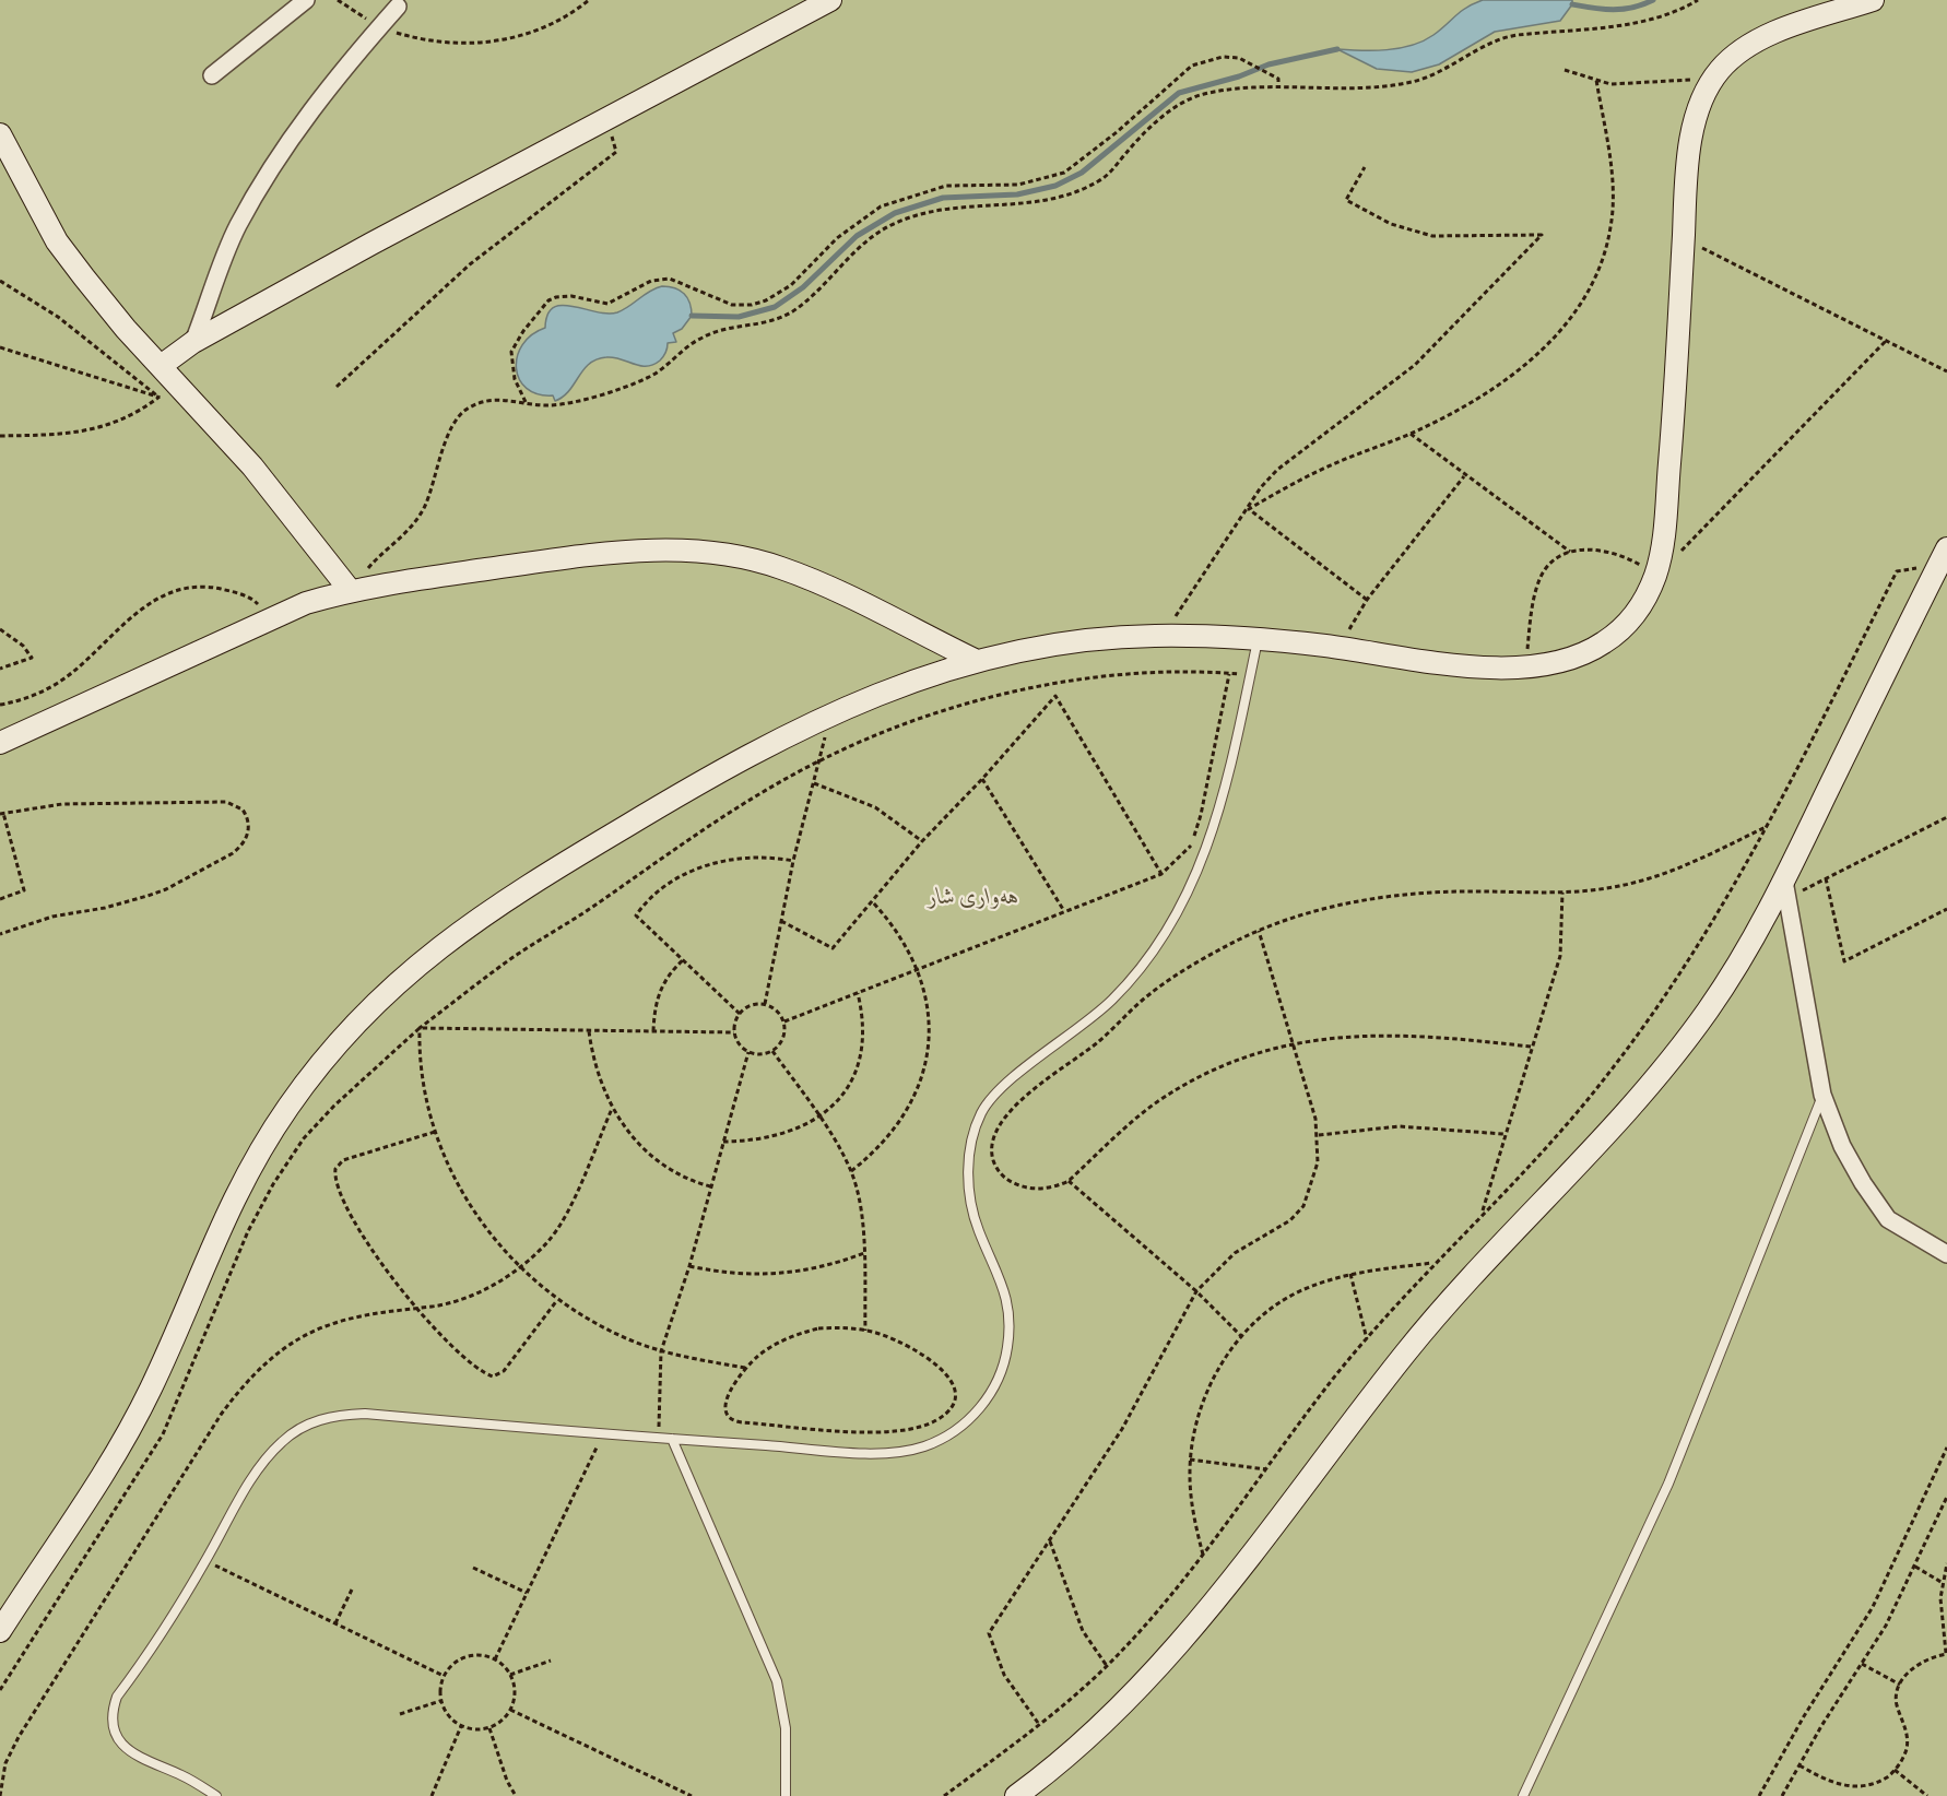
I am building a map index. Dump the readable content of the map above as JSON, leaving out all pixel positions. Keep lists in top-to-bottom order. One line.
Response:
{"parks":["هەواری شار"]}
